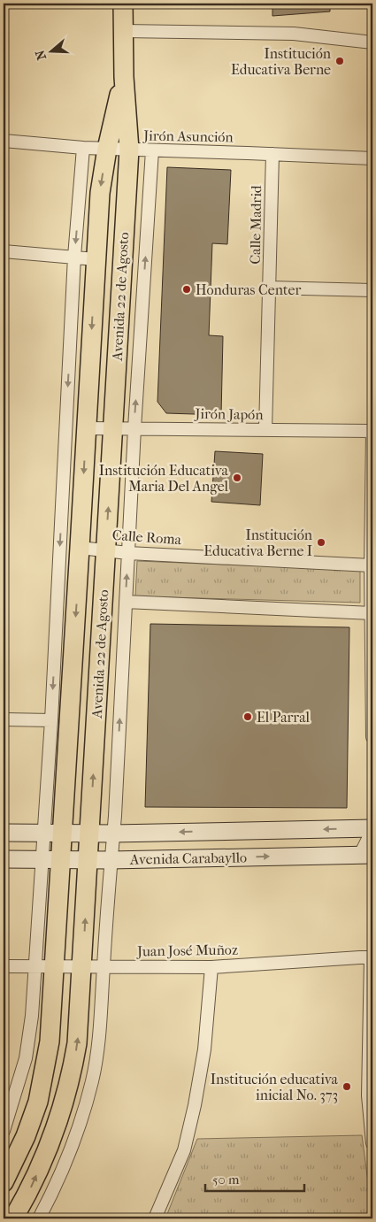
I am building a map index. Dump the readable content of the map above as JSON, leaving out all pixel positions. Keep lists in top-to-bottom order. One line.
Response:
{"streets":{"main road":["Avenida 22 de Agosto","Avenida Carabayllo"],"street":["Jirón Asunción","Calle Madrid","Jirón Japón","Calle Roma","Juan José Muñoz"]},"crossings":[["Jirón Asunción","Calle Madrid"],["Jirón Asunción","Avenida 22 de Agosto"],["Calle Madrid","Jirón Japón"],["Avenida 22 de Agosto","Jirón Japón"],["Avenida 22 de Agosto","Calle Roma"],["Avenida 22 de Agosto","Avenida Carabayllo"],["Avenida 22 de Agosto","Juan José Muñoz"]],"places":["Institución Educativa Berne","Honduras Center","Institución Educativa Maria Del Angel","Institución Educativa Berne I","El Parral","Institución educativa inicial No. 373"],"scale_bar":"50 m","north":"left"}
